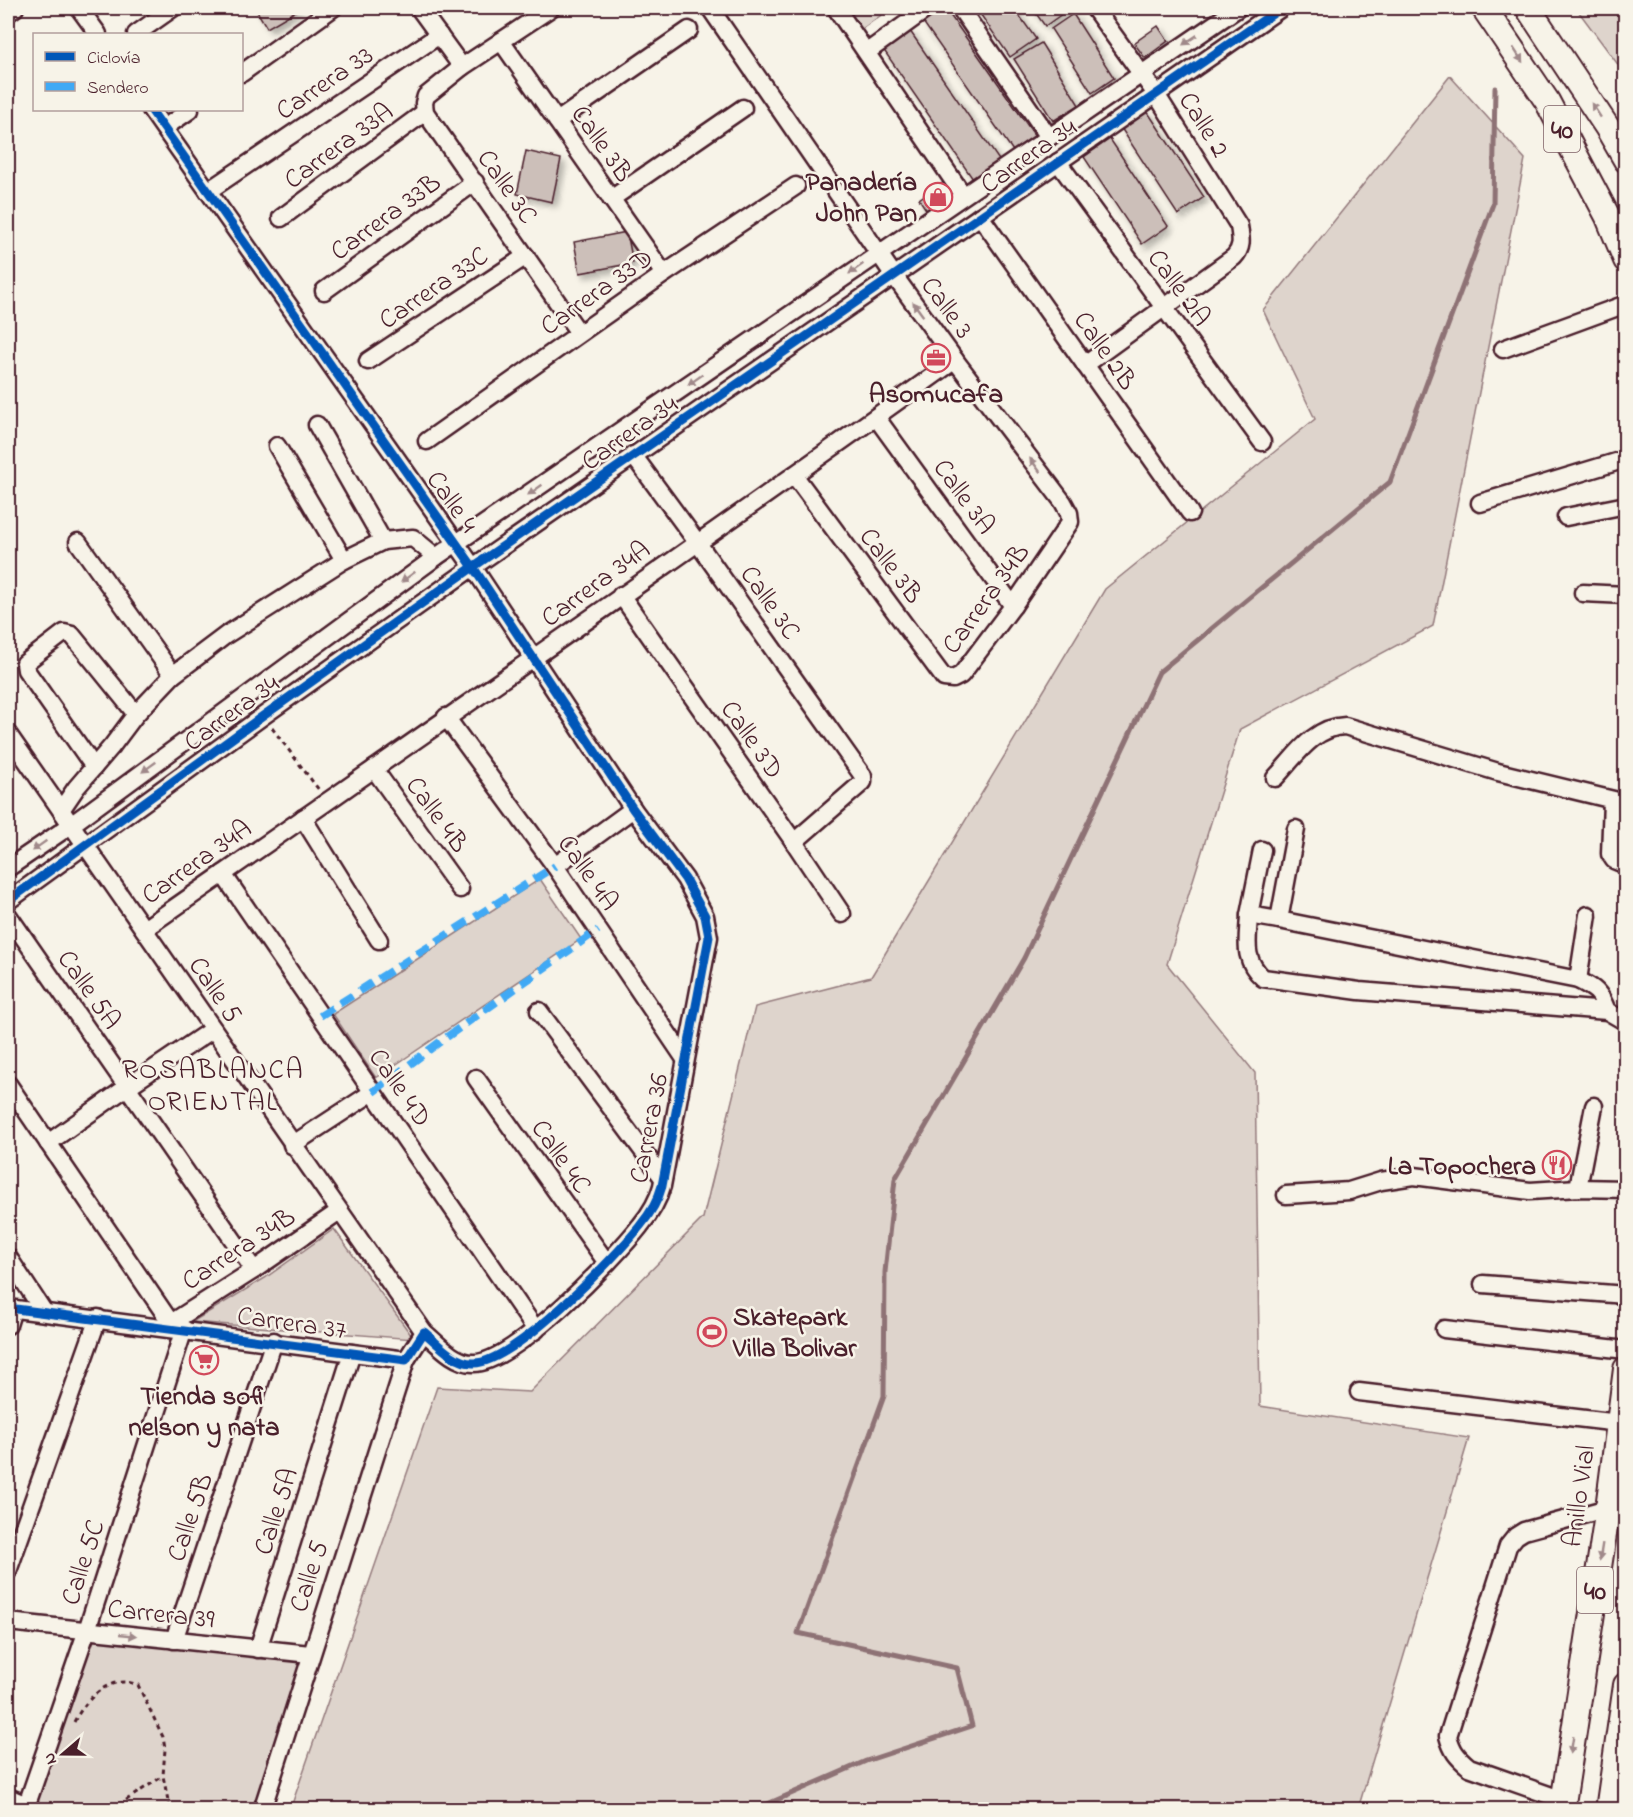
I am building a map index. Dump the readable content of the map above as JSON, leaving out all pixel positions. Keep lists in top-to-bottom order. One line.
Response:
{"streets":{"highway":["40","Anillo Vial"],"street":["Carrera 33","Calle 2","Calle 3B","Carrera 33A","Carrera 34","Calle 3C","Carrera 33B","Carrera 33C","Calle 2A","Carrera 33D","Calle 3","Calle 2B","Calle 3A","Calle 4","Carrera 34A","Carrera 34B","Calle 3D","Calle 4B","Calle 4A","Calle 5A","Calle 5","Calle 4D","Carrera 36","Calle 4C","Carrera 37","Calle 5B","Calle 5C","Carrera 39"]},"crossings":[["Carrera 33","Calle 4"],["Calle 2","Carrera 34"],["Calle 2","Calle 2A"],["Calle 3B","Carrera 33A"],["Calle 3B","Carrera 33D"],["Calle 3B","Carrera 34A"],["Calle 3B","Carrera 34B"],["Carrera 33A","Calle 3C"],["Carrera 34","Calle 3C"],["Carrera 34","Calle 2A"],["Carrera 34","Calle 3"],["Carrera 34","Calle 2B"],["Carrera 34","Calle 4"],["Carrera 34","Calle 5"],["Calle 3C","Carrera 33B"],["Calle 3C","Carrera 33C"],["Calle 3C","Carrera 33D"],["Calle 3C","Carrera 34A"],["Calle 3C","Calle 3D"],["Calle 3","Carrera 34A"],["Calle 3","Carrera 34B"],["Calle 3A","Carrera 34A"],["Calle 3A","Carrera 34B"],["Calle 4","Carrera 34A"],["Calle 4","Carrera 36"],["Carrera 34A","Calle 3D"],["Carrera 34A","Calle 4B"],["Carrera 34A","Calle 4A"],["Carrera 34A","Calle 5"],["Carrera 34A","Calle 4D"],["Carrera 34B","Calle 5A"],["Carrera 34B","Calle 5"],["Carrera 34B","Carrera 37"],["Carrera 34B","Calle 5C"],["Calle 4A","Carrera 36"],["Calle 5A","Carrera 37"],["Calle 5A","Carrera 39"],["Calle 5","Carrera 37"],["Calle 5","Carrera 39"],["Calle 4D","Carrera 36"],["Carrera 36","Calle 4C"],["Carrera 37","Calle 5B"],["Carrera 37","Calle 5C"],["Calle 5B","Carrera 39"],["Calle 5C","Carrera 39"]],"one_way":["Calle 3"],"districts":["ROSABLANCA ORIENTAL"],"places":{"shop":["Panadería John Pan"],"office":["Asomucafa"],"restaurant":["La Topochera"],"sports":["Skatepark Villa Bolivar"],"supermarket":["Tienda sofi nelson y nata"]},"legend":["Ciclovía","Sendero"],"north":"left"}
